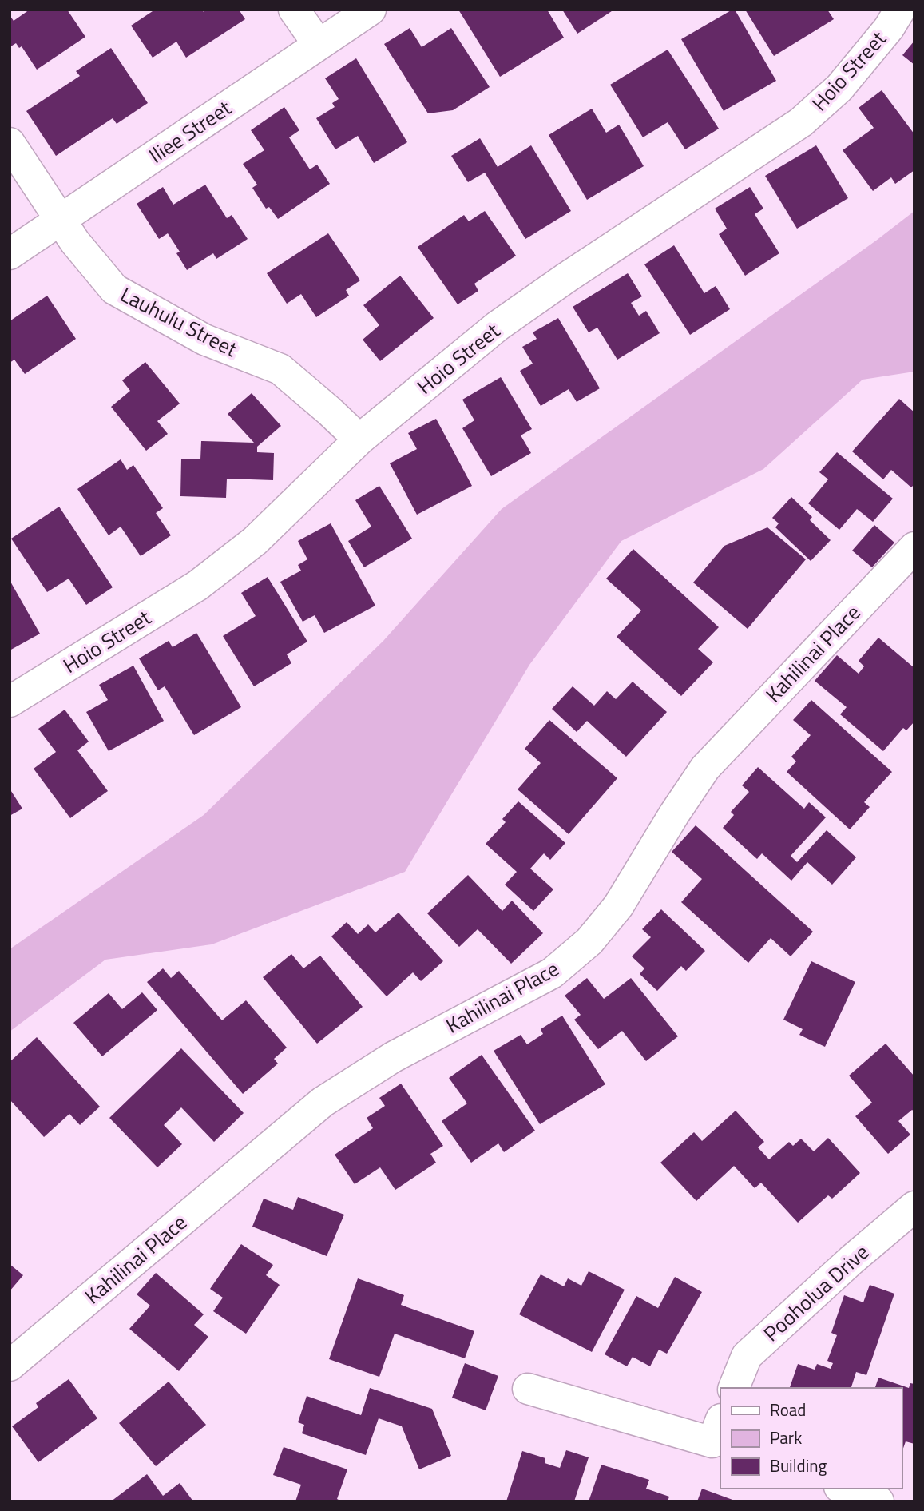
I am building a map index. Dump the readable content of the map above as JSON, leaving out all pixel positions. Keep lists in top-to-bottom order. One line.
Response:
{"streets":{"street":["Hoio Street","Iliee Street","Lauhulu Street","Kahilinai Place","Pooholua Drive"]},"crossings":[["Hoio Street","Lauhulu Street"],["Iliee Street","Lauhulu Street"]],"legend":["Road","Park","Building"]}
